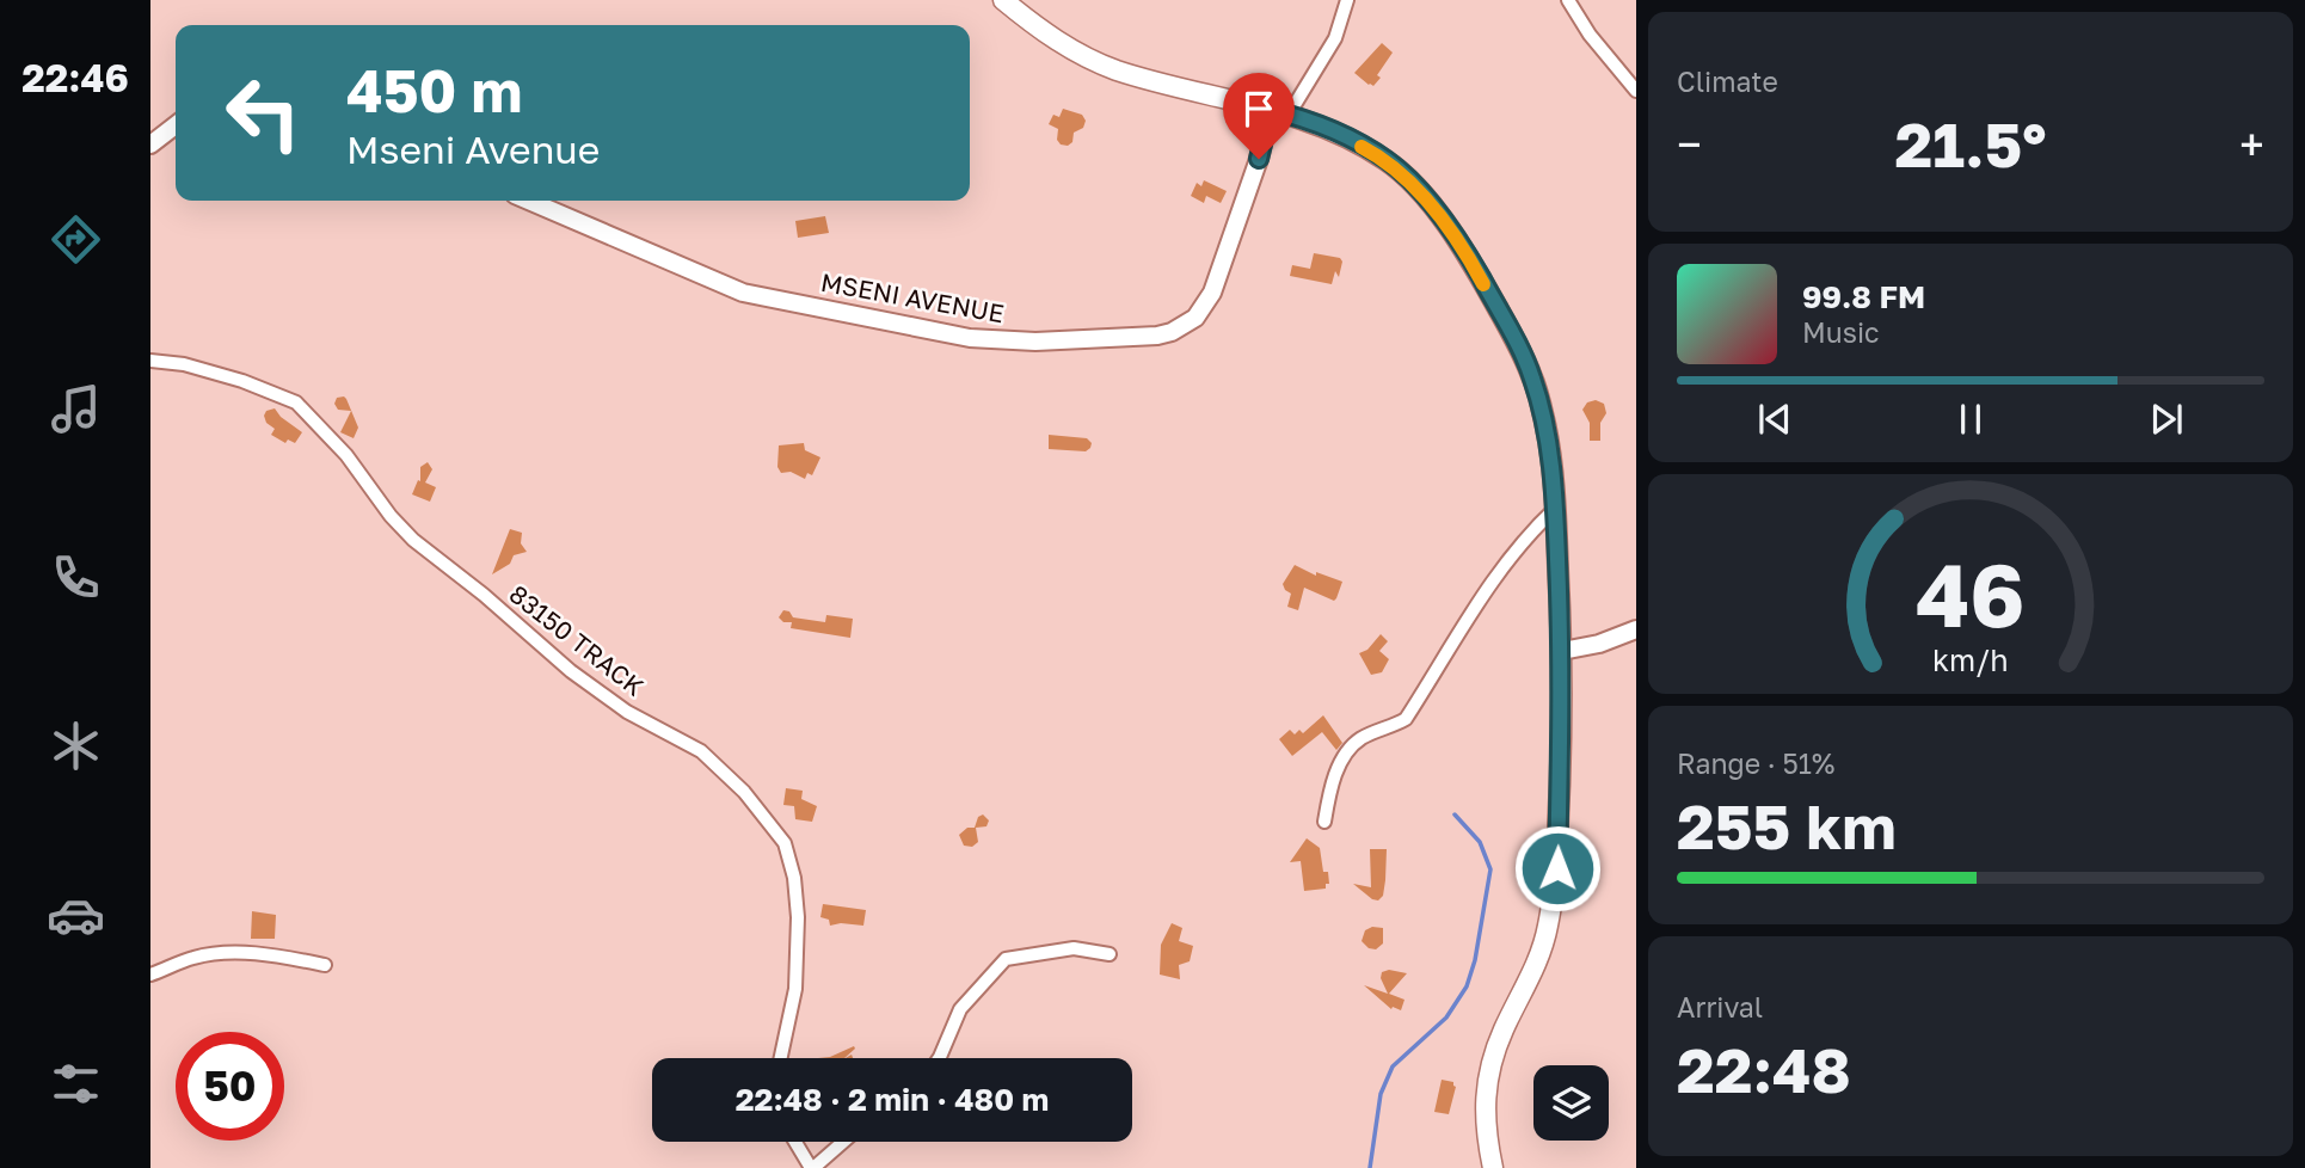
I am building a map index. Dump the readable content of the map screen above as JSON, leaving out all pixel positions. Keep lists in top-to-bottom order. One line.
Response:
{"streets":{"street":["MSENI AVENUE","83150 TRACK"]},"page":{"tabs":"22:46","tile":["Climate",["Range · 51%","255 km"],["Arrival","22:48"]],"turn":["450 m","Mseni Avenue"],"heat":["−","21.5°","+"],"song":["99.8 FM","Music"],"limit":"50","trip":"22:48 · 2 min · 480 m","gauge":["46","km/h"]}}
